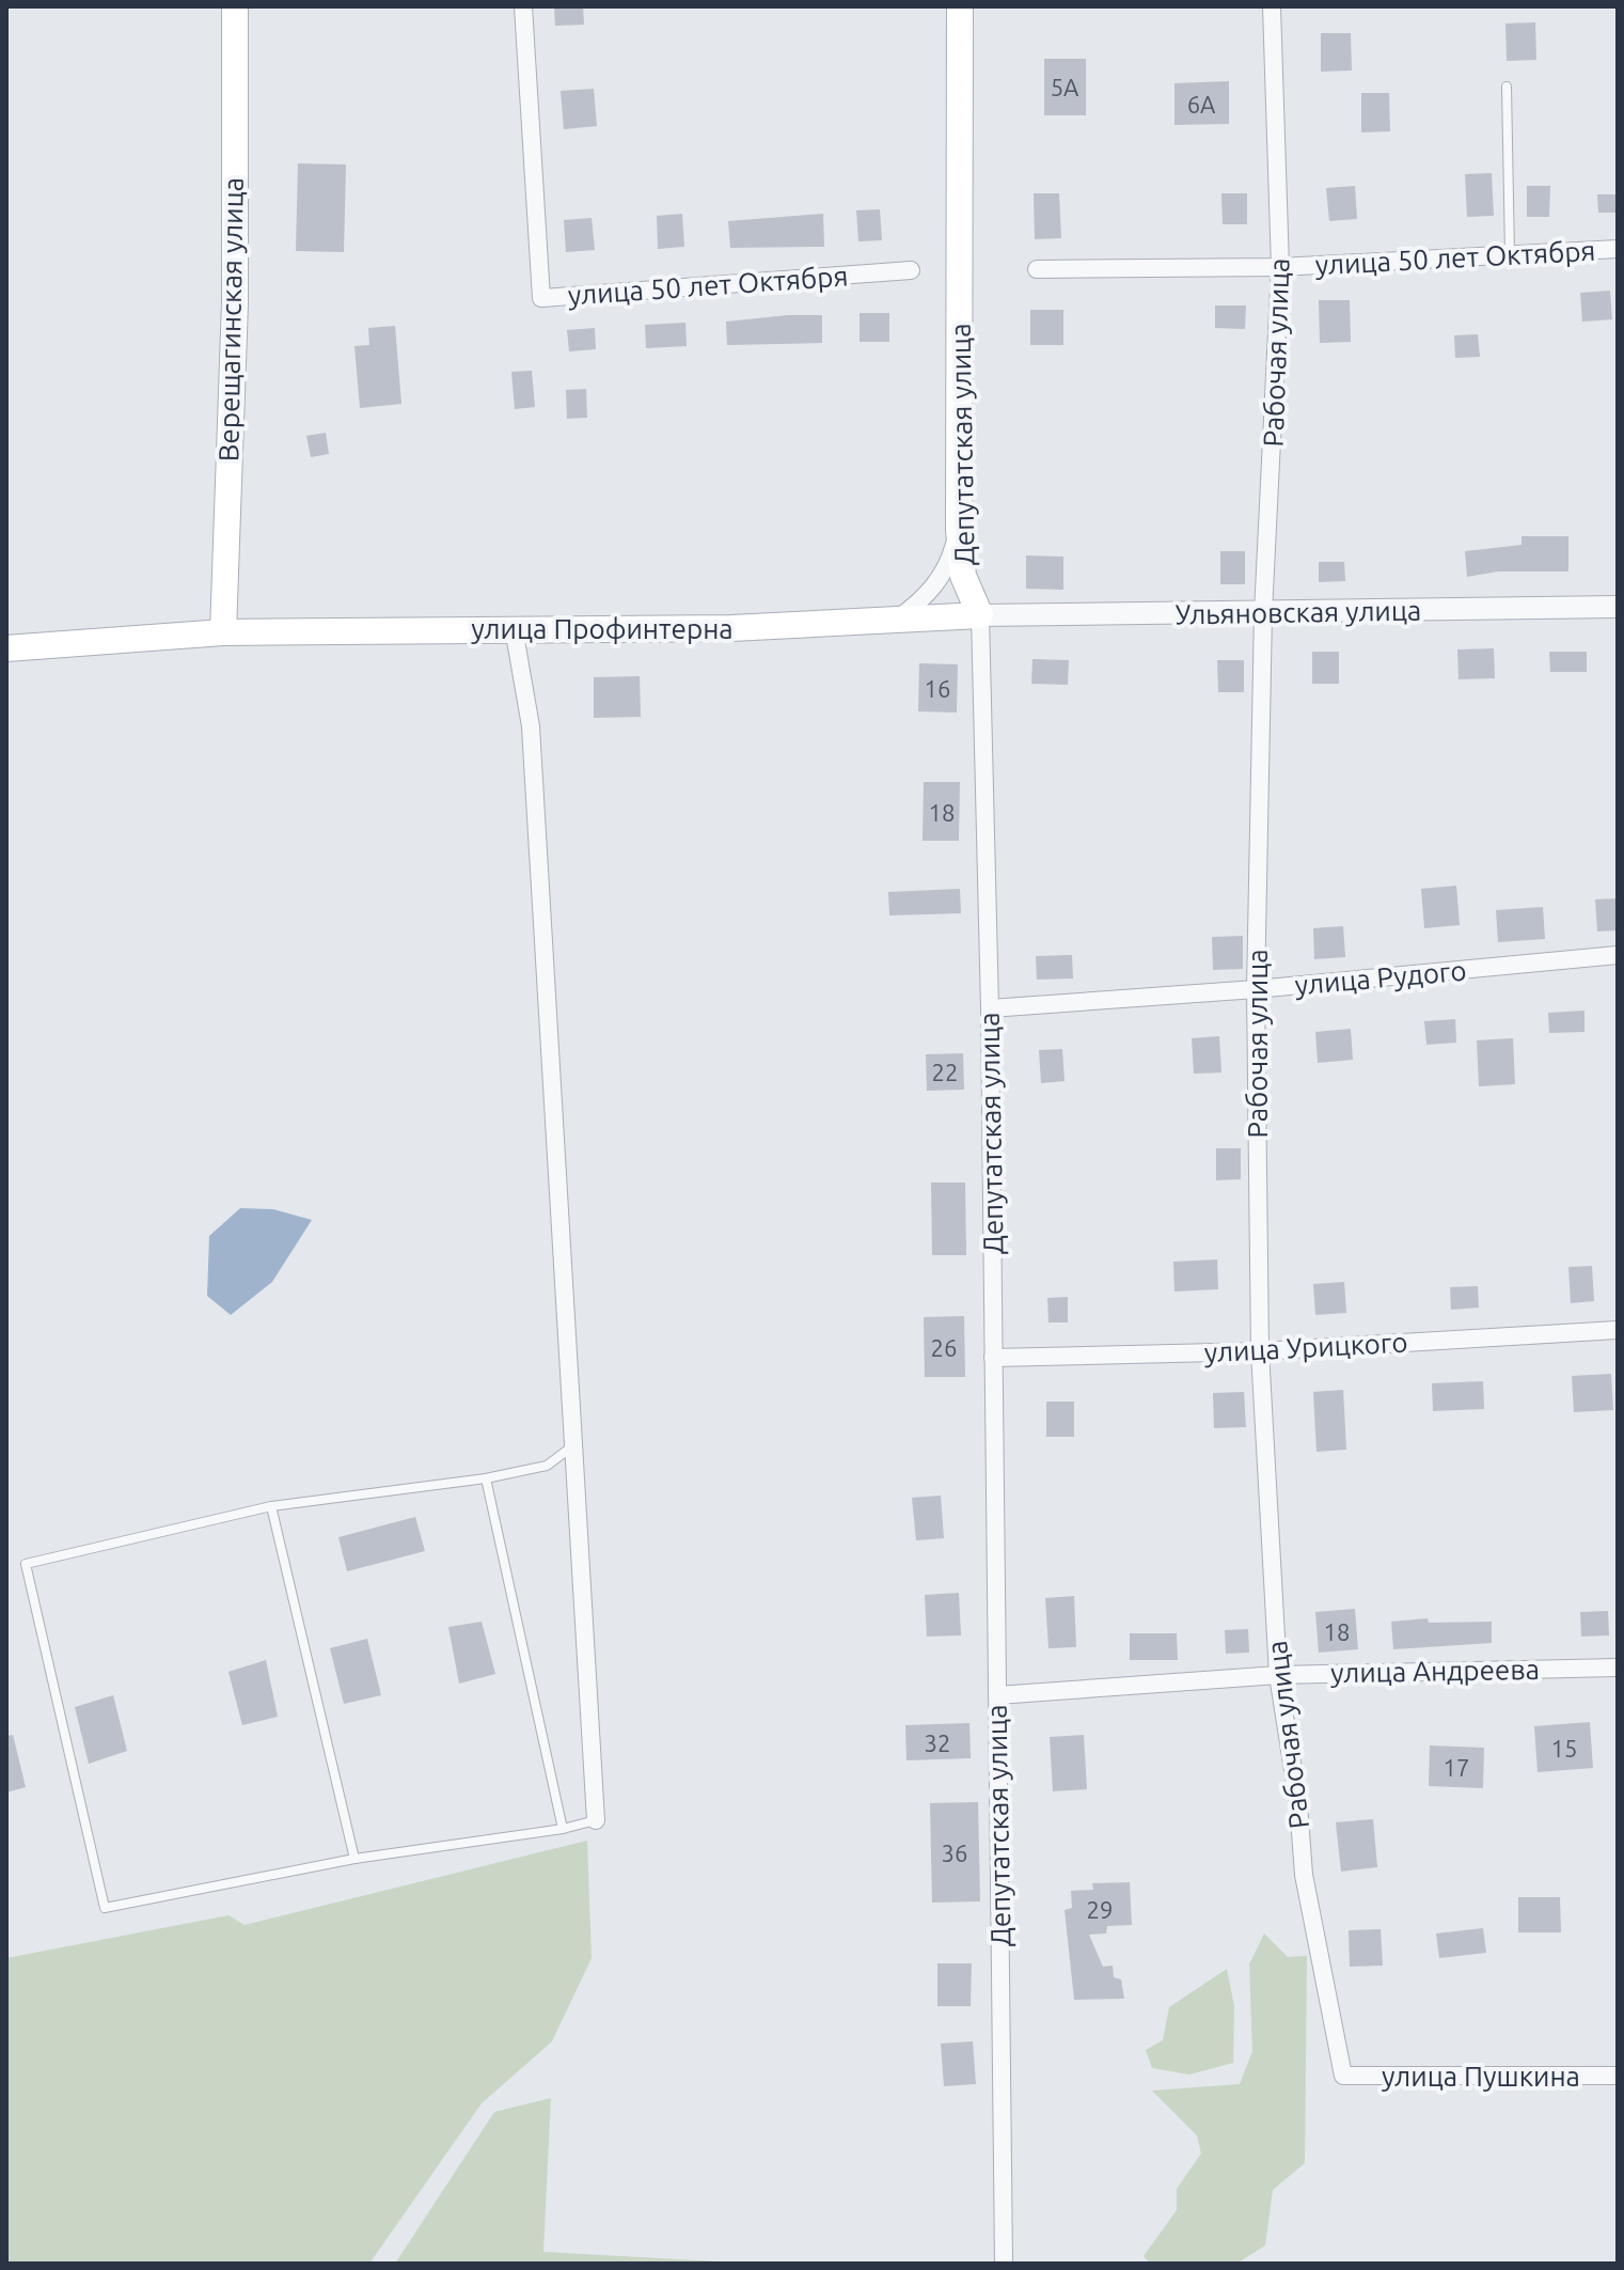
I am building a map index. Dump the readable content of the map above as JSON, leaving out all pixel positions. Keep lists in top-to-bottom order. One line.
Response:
{"streets":{"main road":["Верещагинская улица","Депутатская улица","улица Профинтерна"],"street":["улица 50 лет Октября","Рабочая улица","Ульяновская улица","улица Рудого","улица Урицкого","улица Андреева","улица Пушкина"]},"crossings":[["улица 50 лет Октября","Рабочая улица"],["Верещагинская улица","улица Профинтерна"],["Рабочая улица","Ульяновская улица"],["Рабочая улица","улица Рудого"],["Рабочая улица","улица Урицкого"],["Рабочая улица","улица Андреева"],["Рабочая улица","улица Пушкина"],["Депутатская улица","Ульяновская улица"],["Депутатская улица","улица Профинтерна"],["Депутатская улица","улица Рудого"],["Депутатская улица","улица Урицкого"],["Депутатская улица","улица Андреева"],["Ульяновская улица","улица Профинтерна"]],"house_numbers":["5А","6А","16","18","22","26","18","32","15","17","36","29"]}
